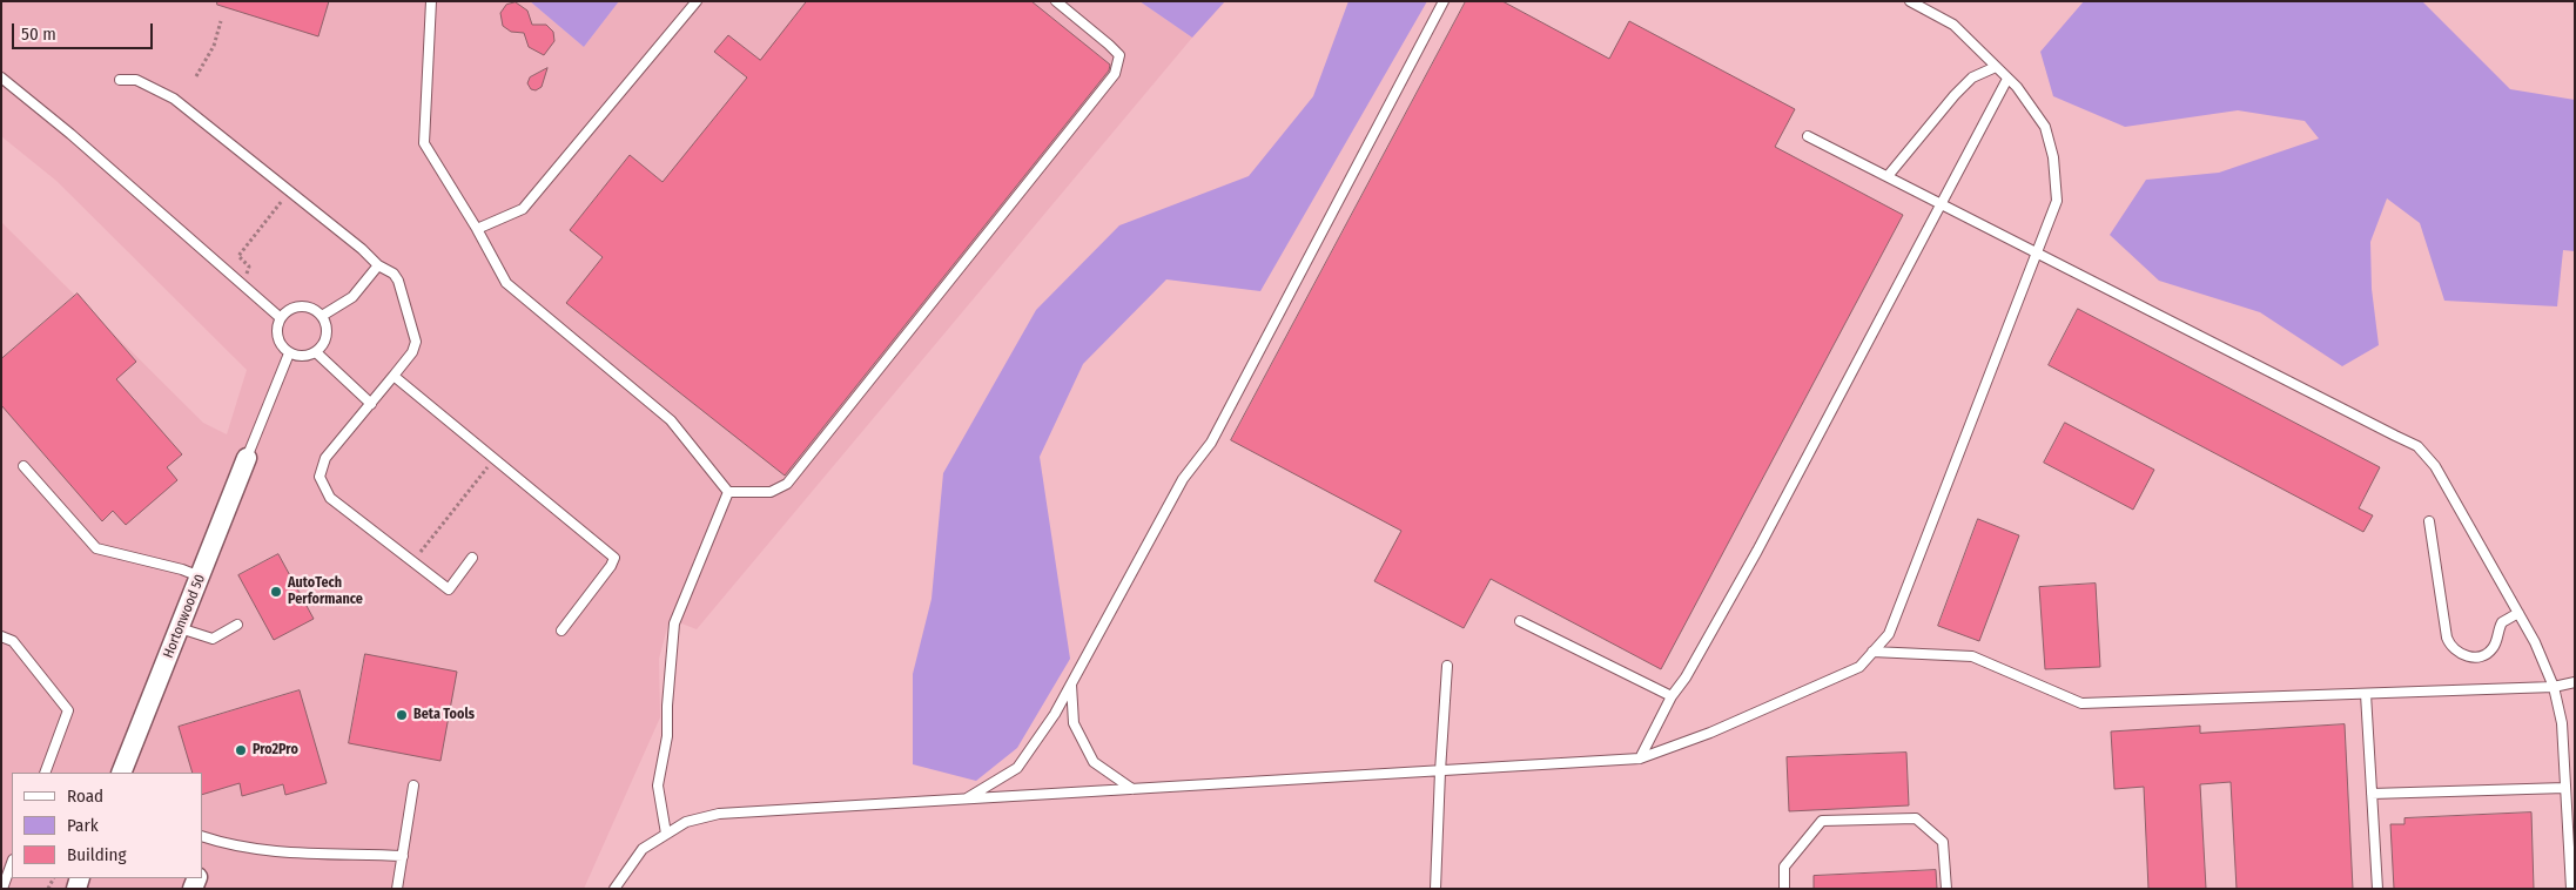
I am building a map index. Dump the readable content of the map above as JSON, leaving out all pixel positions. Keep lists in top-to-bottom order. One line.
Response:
{"streets":{"street":["Hortonwood 50"]},"places":["AutoTech Performance","Beta Tools","Pro2Pro"],"legend":["Road","Park","Building"],"scale_bar":"50 m"}
